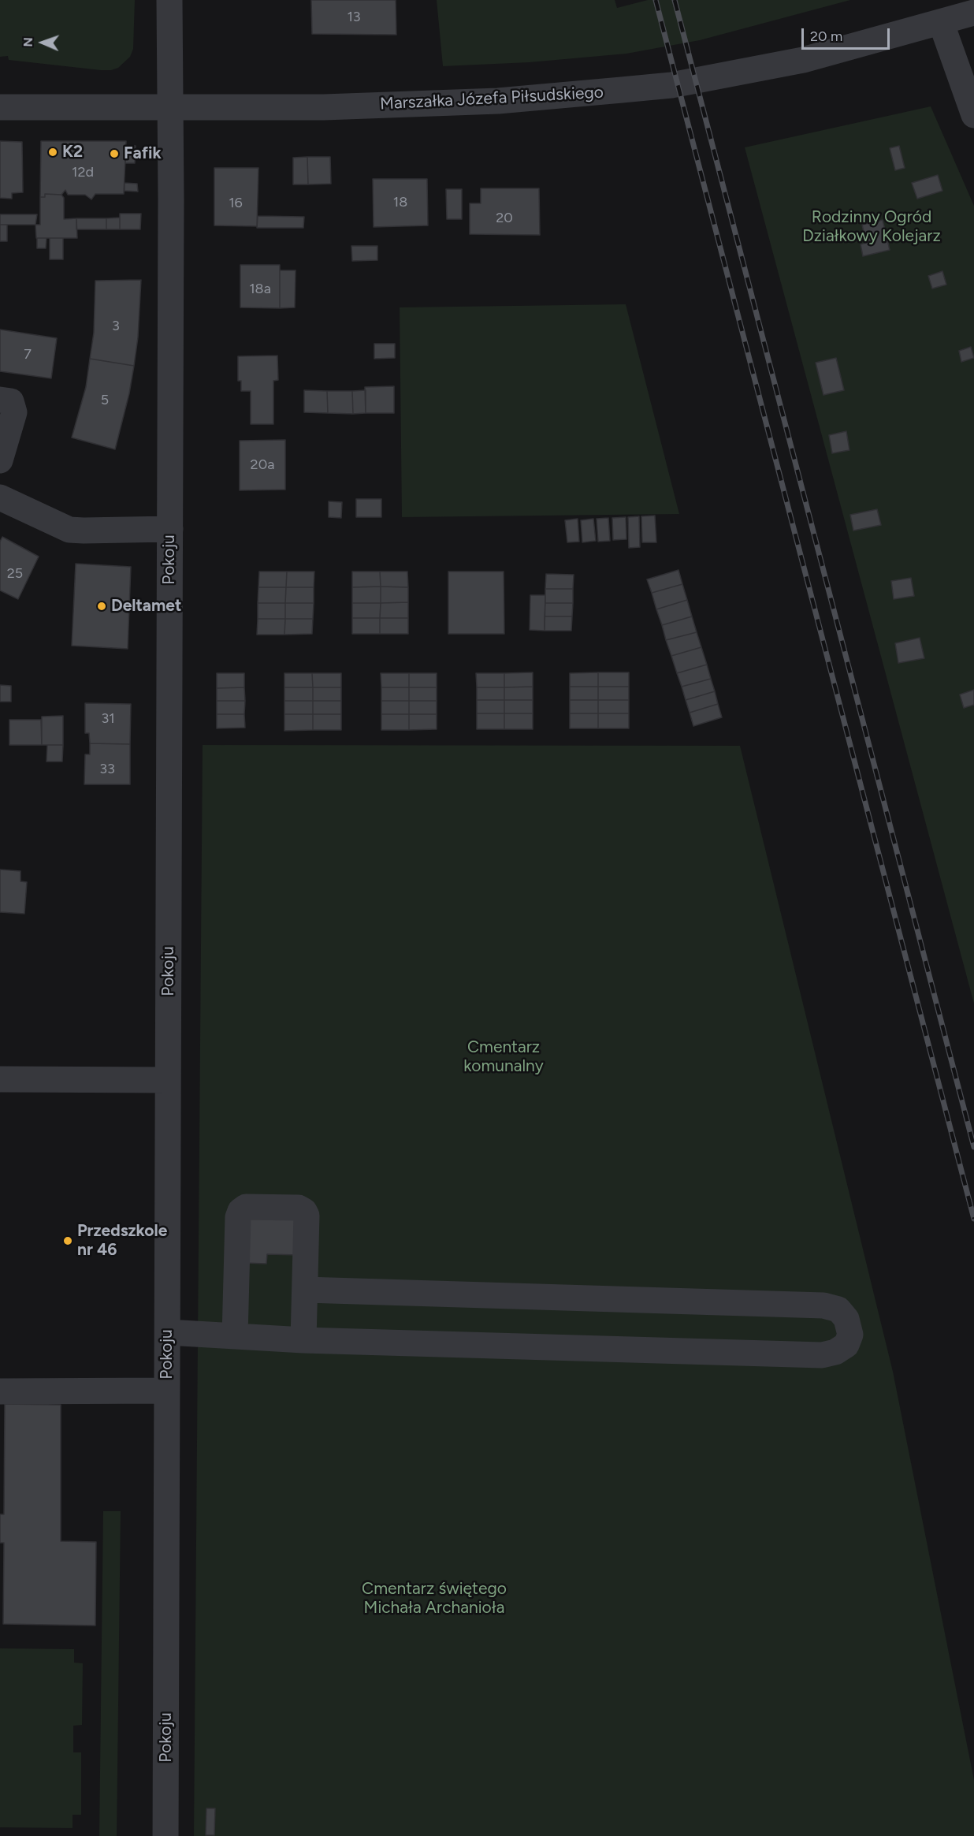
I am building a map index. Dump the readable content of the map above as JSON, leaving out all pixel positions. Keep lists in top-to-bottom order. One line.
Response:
{"streets":{"street":["Marszałka Józefa Piłsudskiego","Pokoju"]},"crossings":[["Marszałka Józefa Piłsudskiego","Pokoju"]],"parks":["Rodzinny Ogród Działkowy Kolejarz","Cmentarz komunalny","Cmentarz świętego Michała Archanioła"],"places":["K2","Fafik","Deltamet","Przedszkole nr 46"],"house_numbers":["13","12d","18","16","20","18a","3","7","5","20a","25","31","33"],"scale_bar":"20 m","north":"left"}
